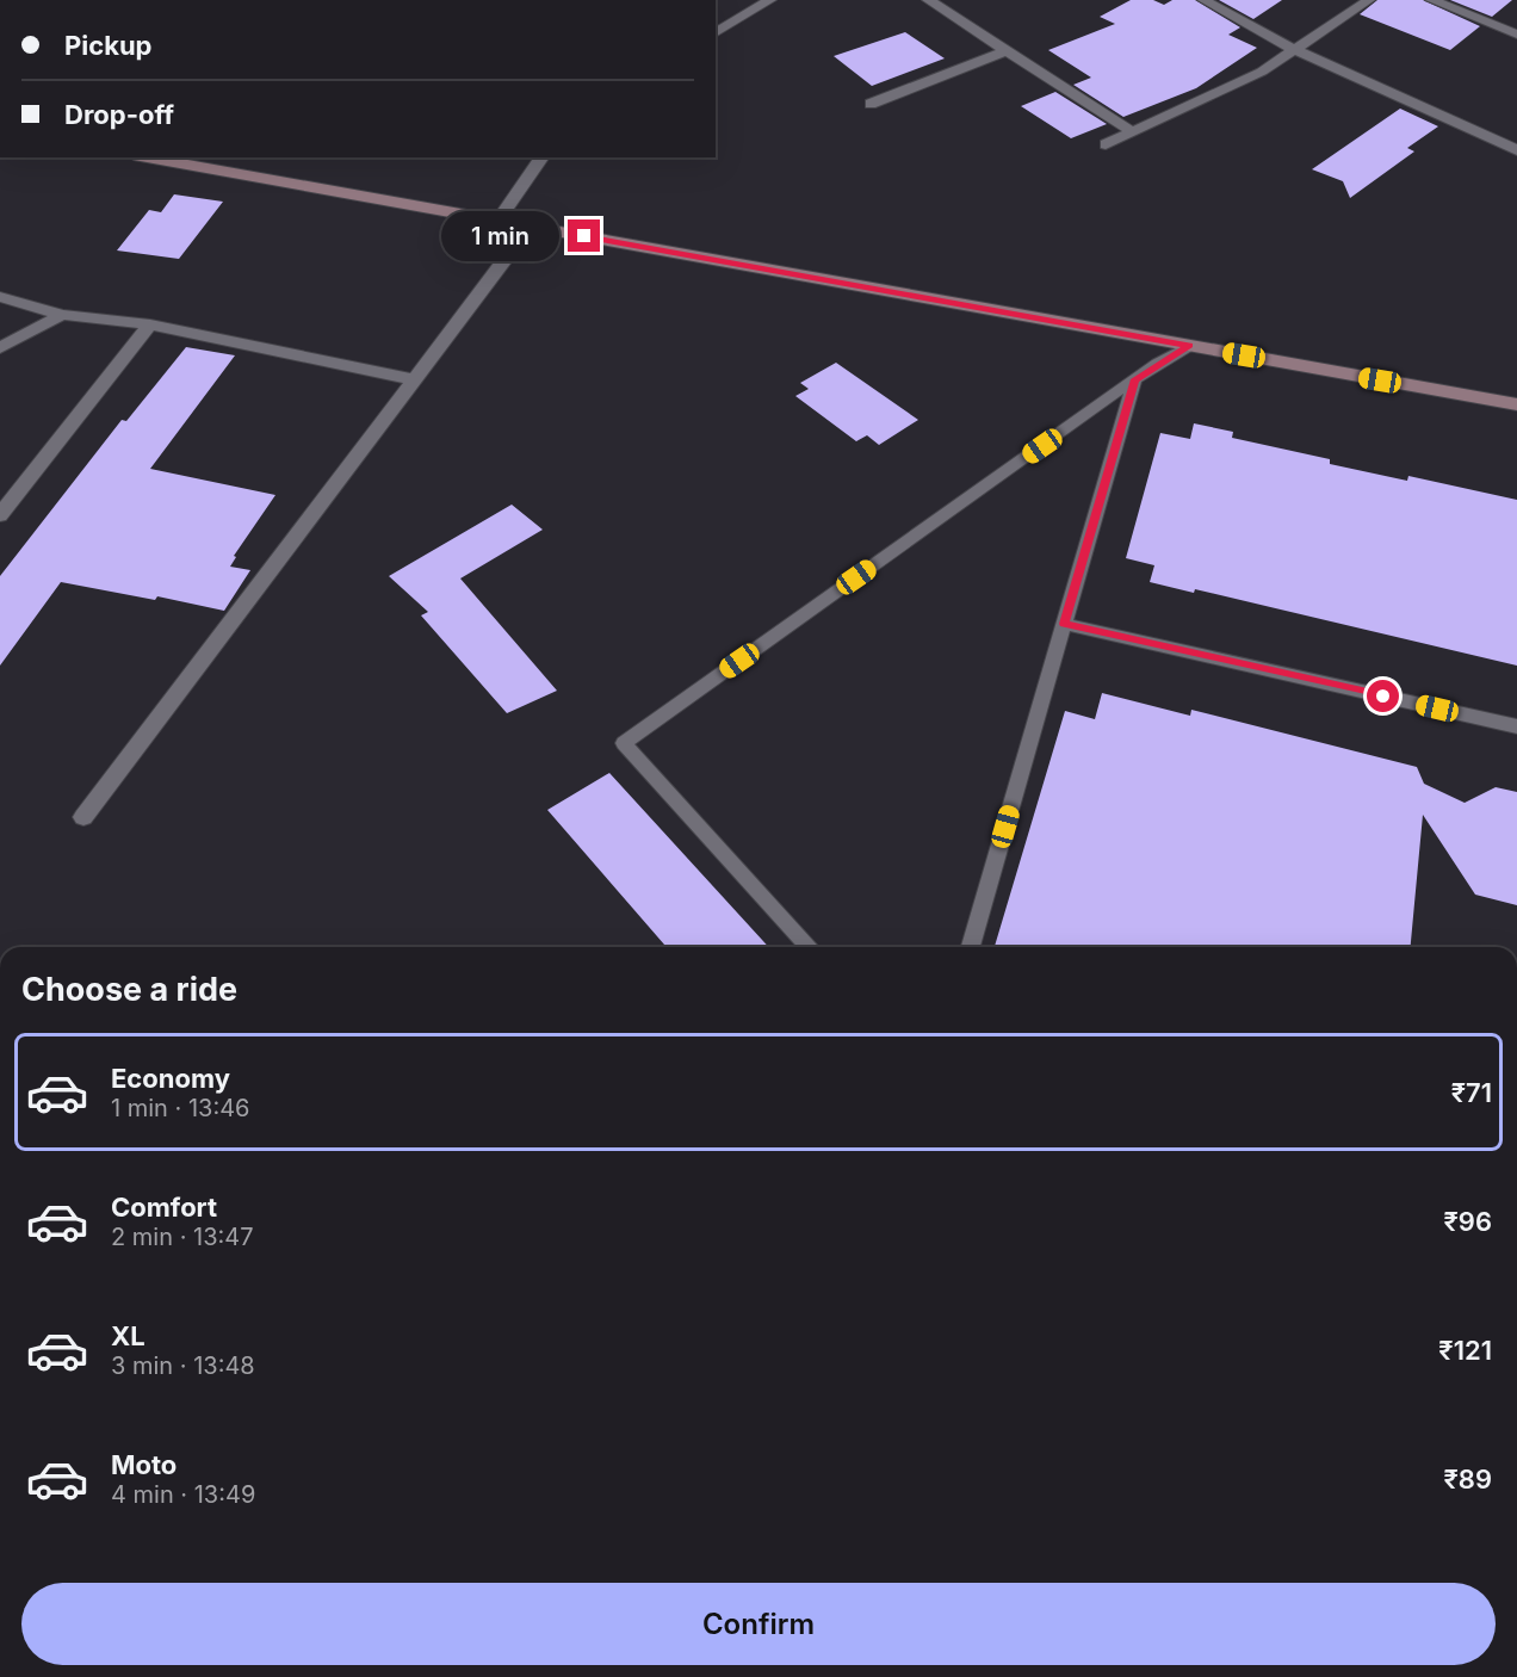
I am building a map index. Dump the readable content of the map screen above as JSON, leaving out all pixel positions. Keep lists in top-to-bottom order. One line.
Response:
{"page":{"banner":["Pickup","Drop-off"],"bubble":"1 min","heading":"Choose a ride","list":[{"name":"Economy","note":"1 min · 13:46","value":"₹71"},{"name":"Comfort","note":"2 min · 13:47","value":"₹96"},{"name":"XL","note":"3 min · 13:48","value":"₹121"},{"name":"Moto","note":"4 min · 13:49","value":"₹89"}],"buttons":"Confirm"}}
